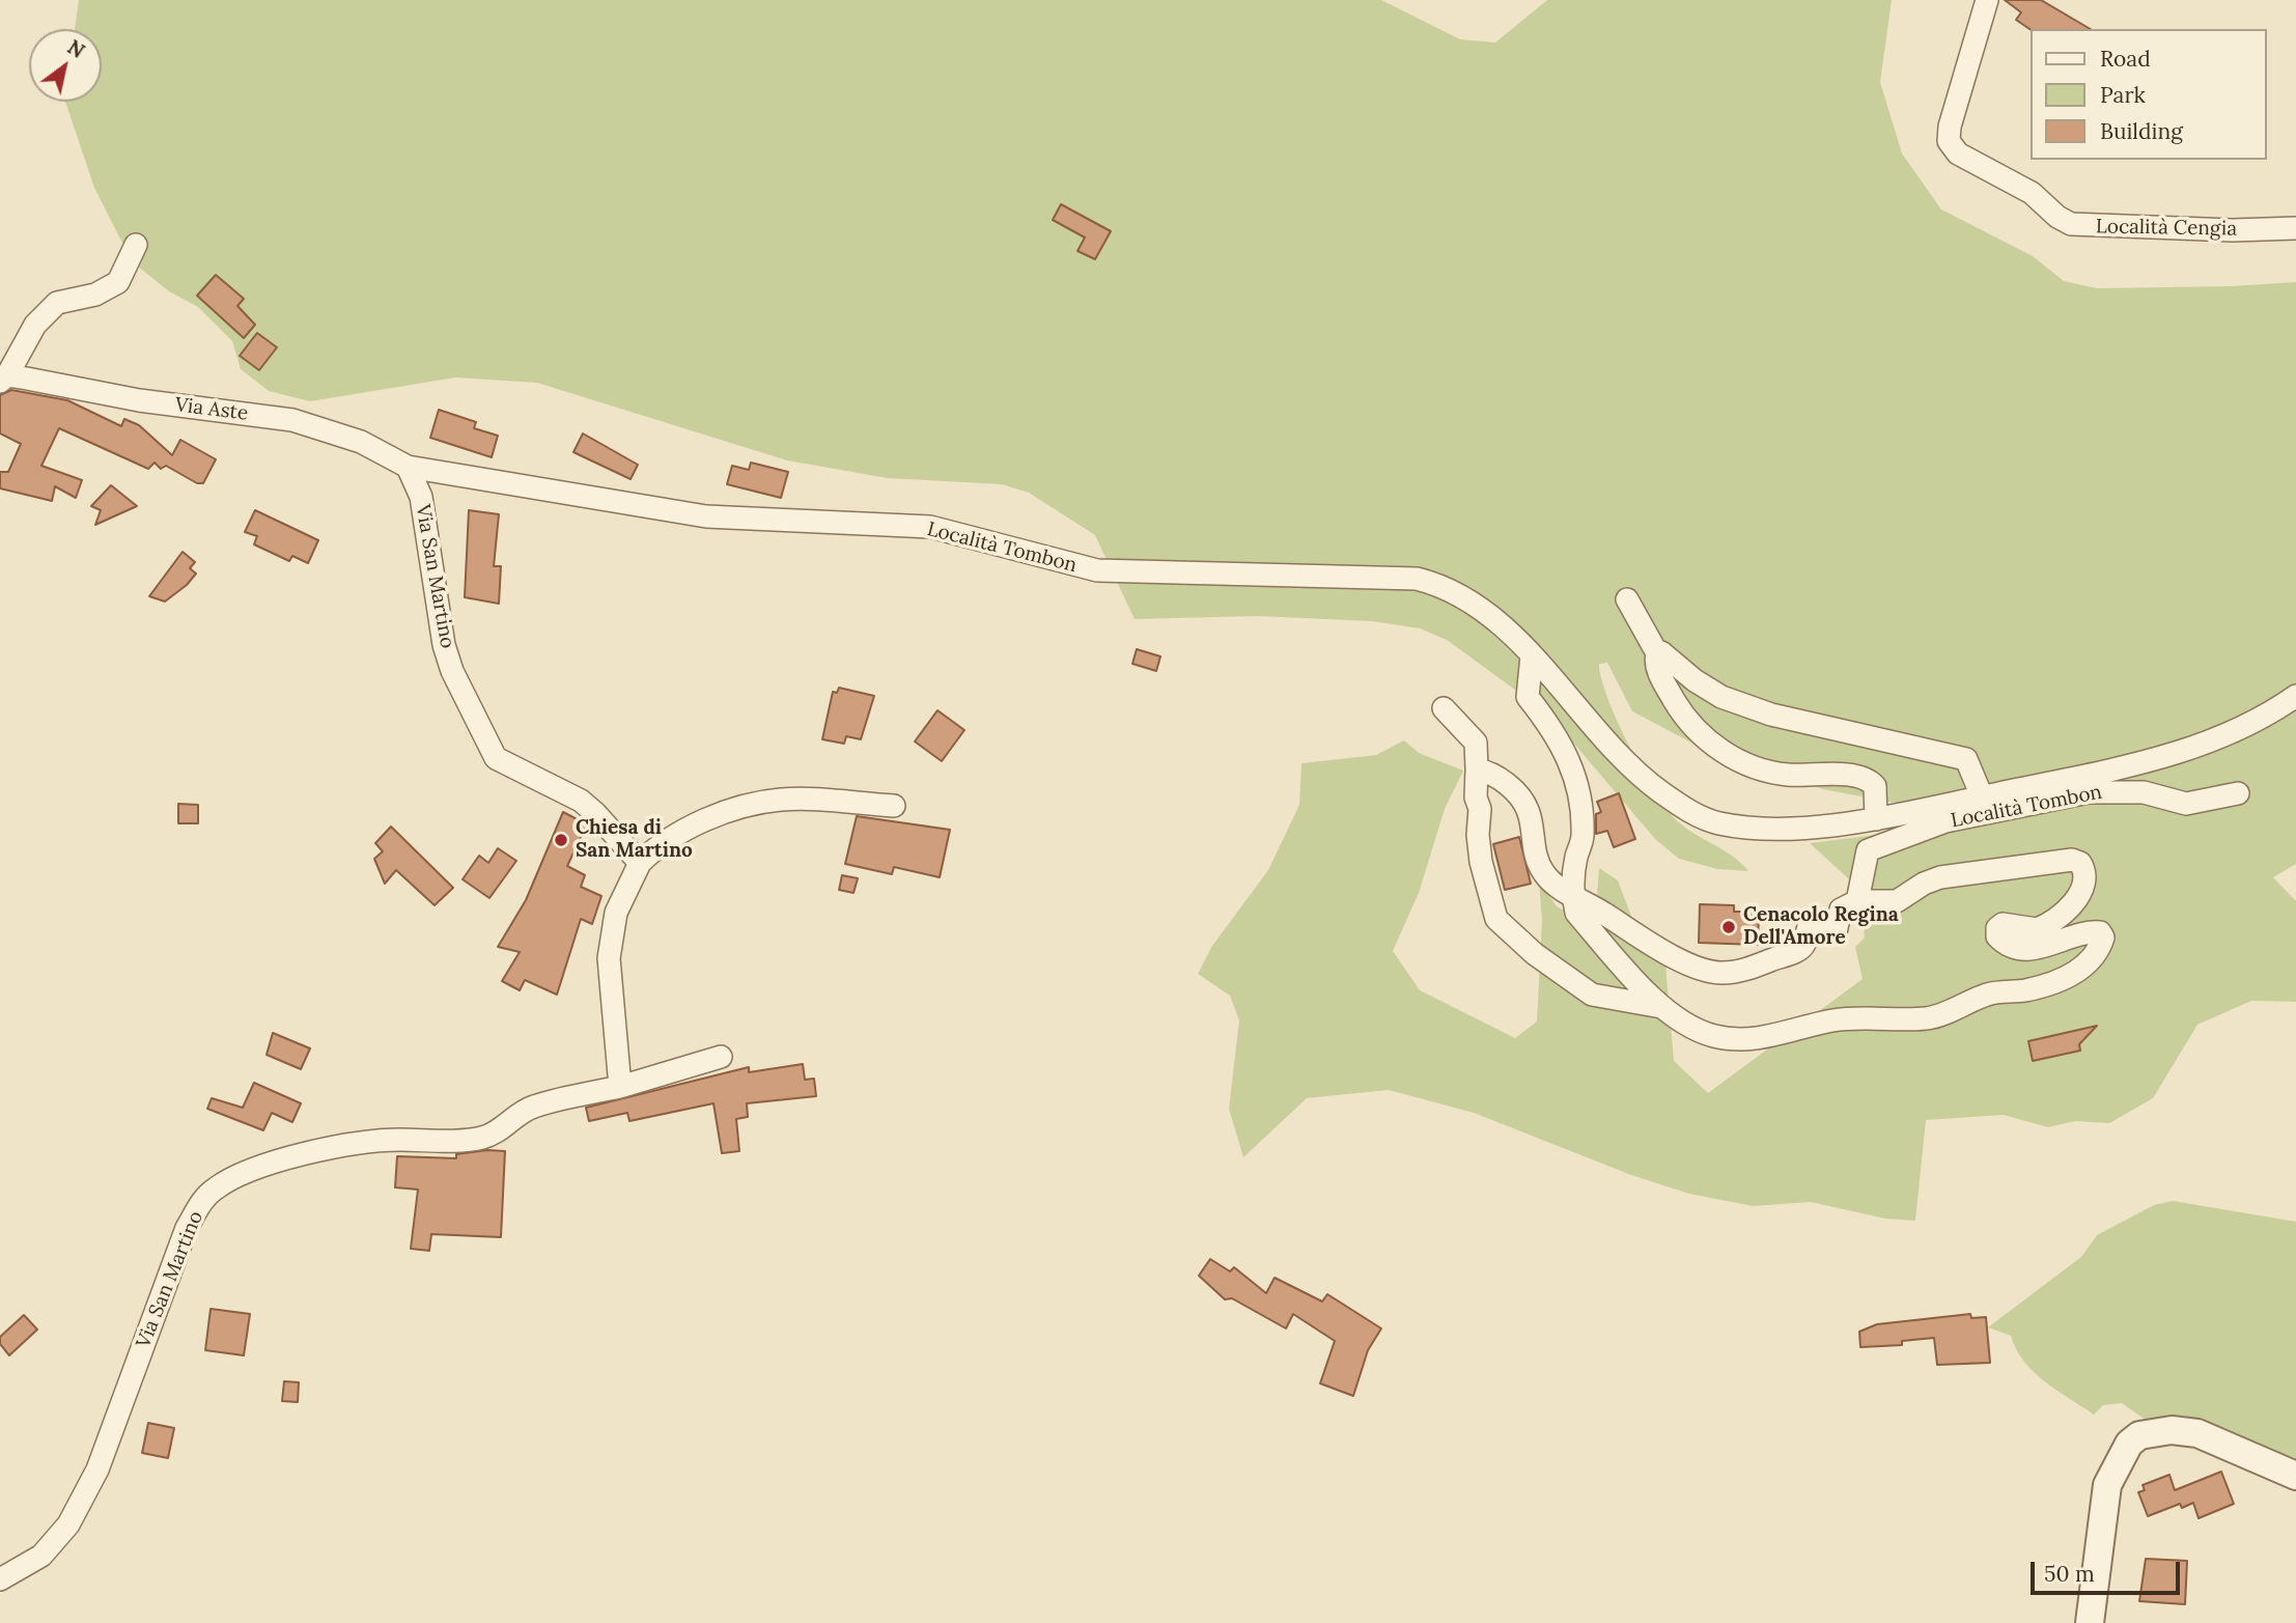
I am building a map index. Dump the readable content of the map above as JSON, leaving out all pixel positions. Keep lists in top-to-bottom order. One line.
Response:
{"streets":{"street":["Località Cengia","Via Aste","Località Tombon","Via San Martino"]},"crossings":[["Via Aste","Località Tombon"],["Via Aste","Via San Martino"],["Località Tombon","Via San Martino"]],"places":["Chiesa di San Martino","Cenacolo Regina Dell'Amore"],"legend":["Road","Park","Building"],"scale_bar":"50 m","north":"top right"}
